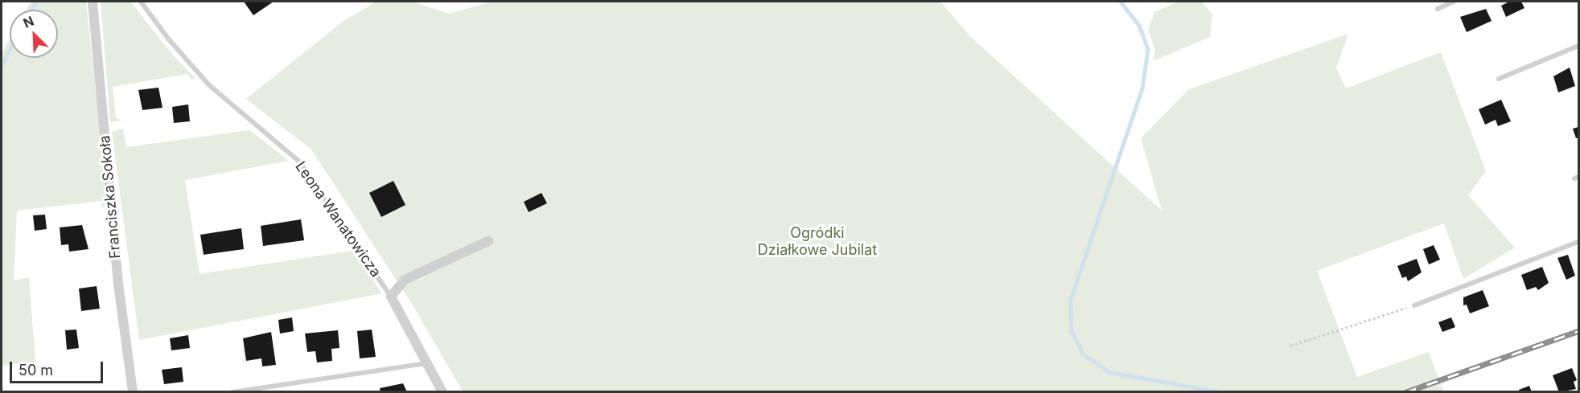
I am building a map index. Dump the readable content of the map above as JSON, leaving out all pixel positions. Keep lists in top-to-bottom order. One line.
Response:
{"streets":{"street":["Franciszka Sokoła","Leona Wanatowicza"]},"parks":["Ogródki Działkowe Jubilat"],"scale_bar":"50 m","north":"top left"}
